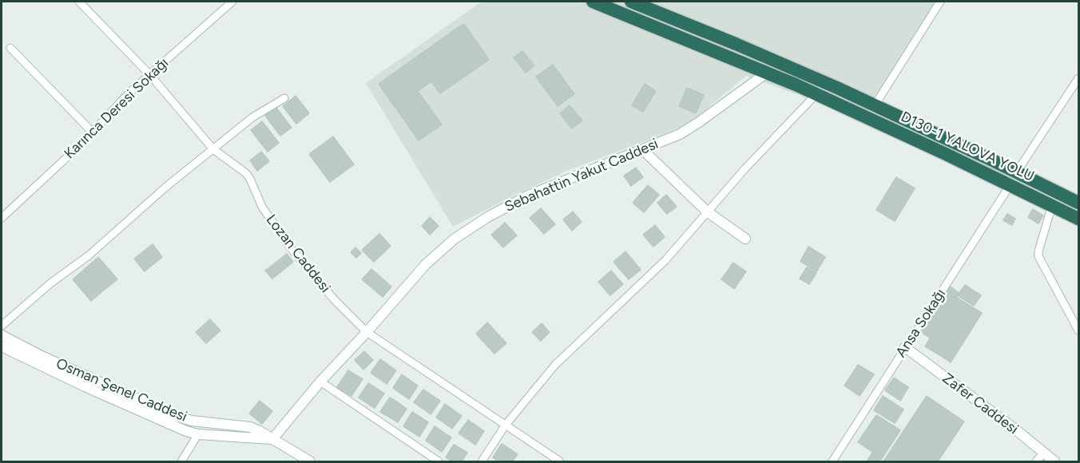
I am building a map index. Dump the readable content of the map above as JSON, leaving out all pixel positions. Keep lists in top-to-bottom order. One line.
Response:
{"streets":{"highway":["D130-1 YALOVA YOLU"],"street":["Karınca Deresi Sokağı","Sebahattin Yakut Caddesi","Lozan Caddesi","Ansa Sokağı","Osman Şenel Caddesi","Zafer Caddesi"]},"crossings":[["Karınca Deresi Sokağı","Lozan Caddesi"],["D130-1 YALOVA YOLU","Sebahattin Yakut Caddesi"],["D130-1 YALOVA YOLU","Ansa Sokağı"],["Sebahattin Yakut Caddesi","Lozan Caddesi"],["Sebahattin Yakut Caddesi","Osman Şenel Caddesi"],["Ansa Sokağı","Zafer Caddesi"]]}
